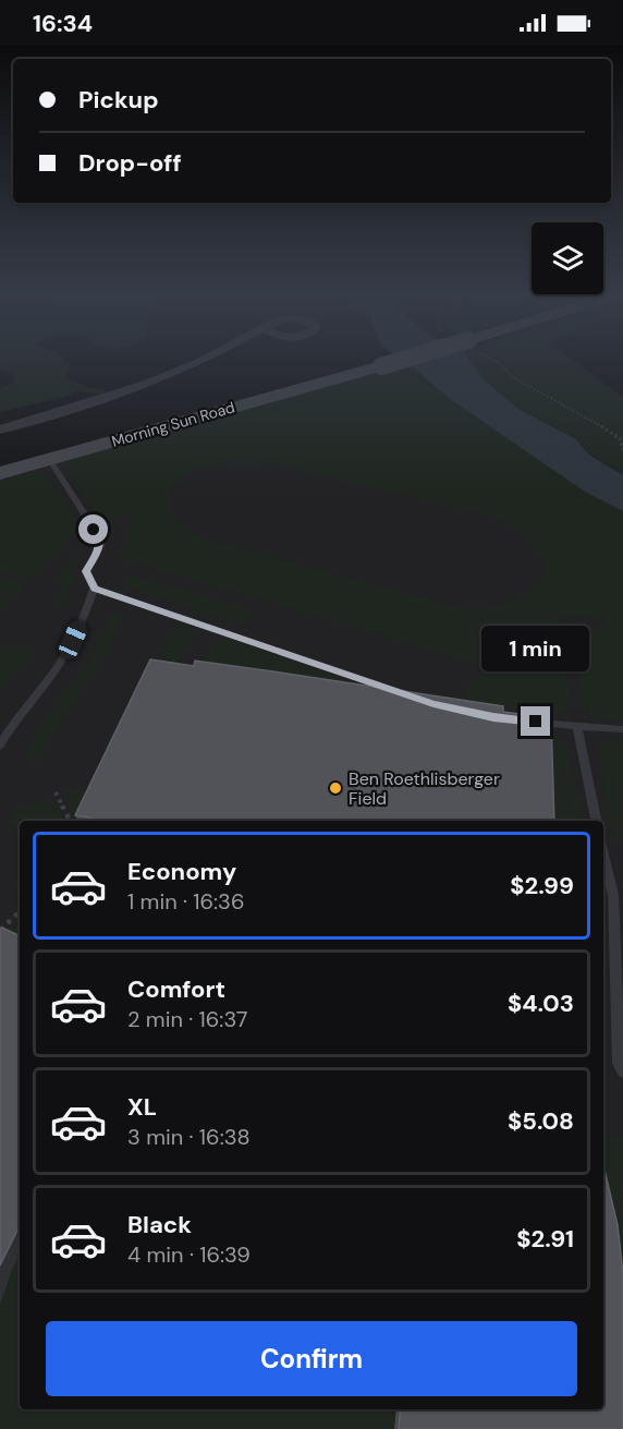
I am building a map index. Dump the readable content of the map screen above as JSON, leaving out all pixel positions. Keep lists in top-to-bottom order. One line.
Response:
{"streets":{"main road":["Morning Sun Road"]},"places":["Ben Roethlisberger Field"],"page":{"status":"16:34","banner":["Pickup","Drop-off"],"bubble":"1 min","list":[{"name":"Economy","note":"1 min · 16:36","value":"$2.99"},{"name":"Comfort","note":"2 min · 16:37","value":"$4.03"},{"name":"XL","note":"3 min · 16:38","value":"$5.08"},{"name":"Black","note":"4 min · 16:39","value":"$2.91"}],"buttons":"Confirm"}}
